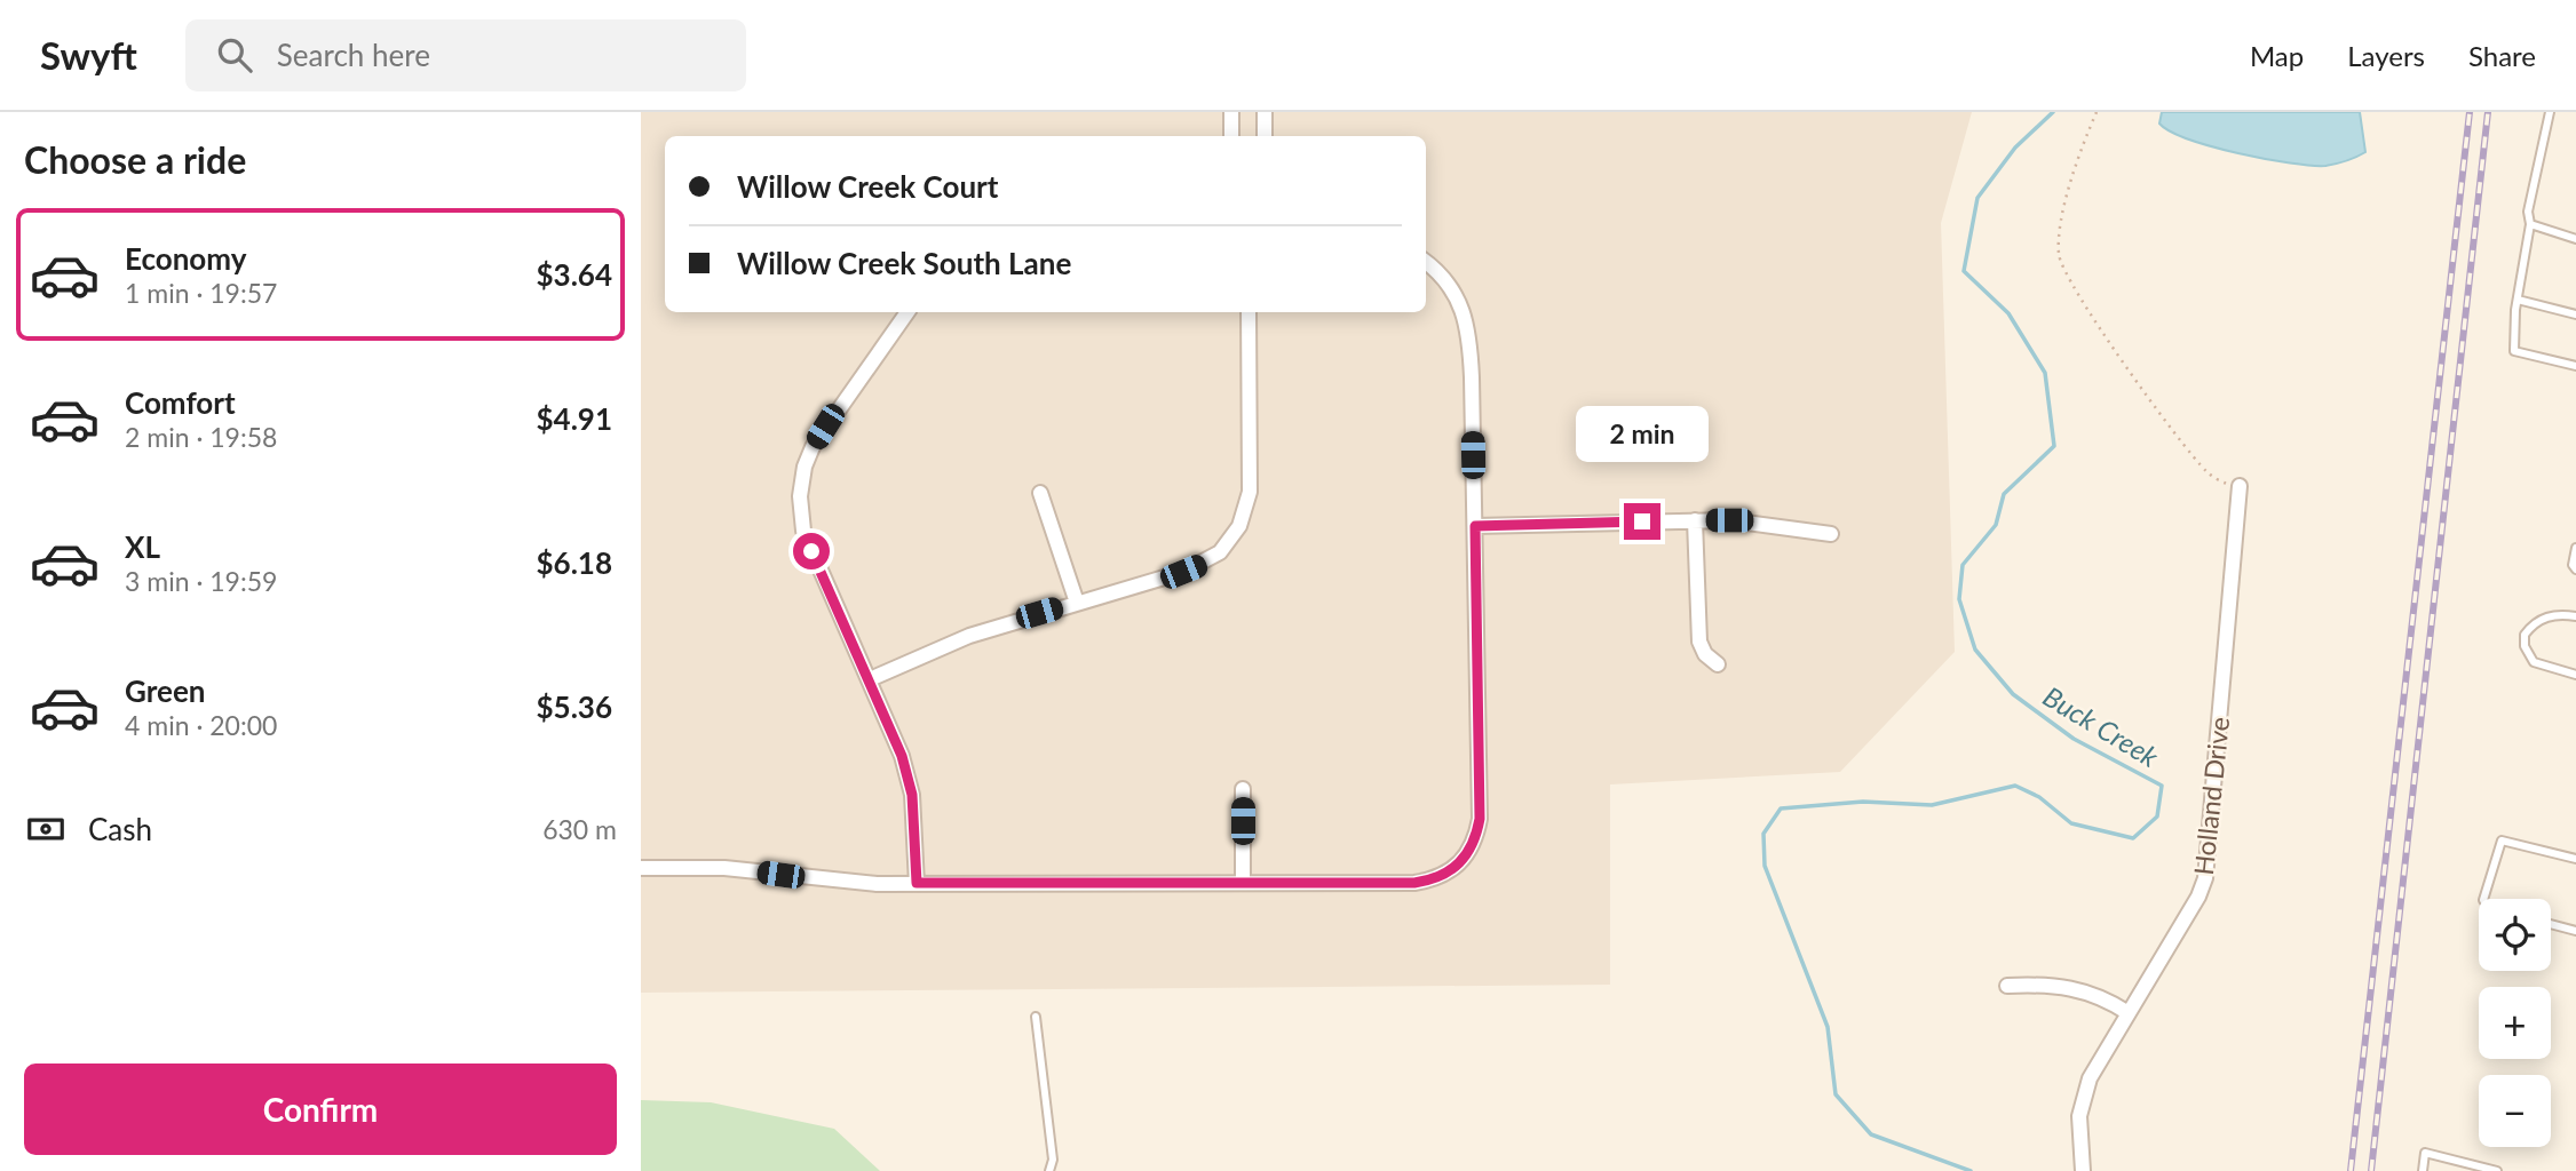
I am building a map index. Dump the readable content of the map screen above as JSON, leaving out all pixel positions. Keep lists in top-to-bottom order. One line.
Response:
{"streets":{"street":["Holland Drive"]},"water":["Buck Creek"],"page":{"header":"Swyft","search":"Search here","nav":["Map","Layers","Share"],"heading":"Choose a ride","banner":["Willow Creek Court","Willow Creek South Lane"],"list":[{"name":"Economy","note":"1 min · 19:57","value":"$3.64"},{"name":"Comfort","note":"2 min · 19:58","value":"$4.91"},{"name":"XL","note":"3 min · 19:59","value":"$6.18"},{"name":"Green","note":"4 min · 20:00","value":"$5.36"}],"bubble":"2 min","pay":["Cash","630 m"],"map_buttons":["+","−"],"buttons":"Confirm"}}
